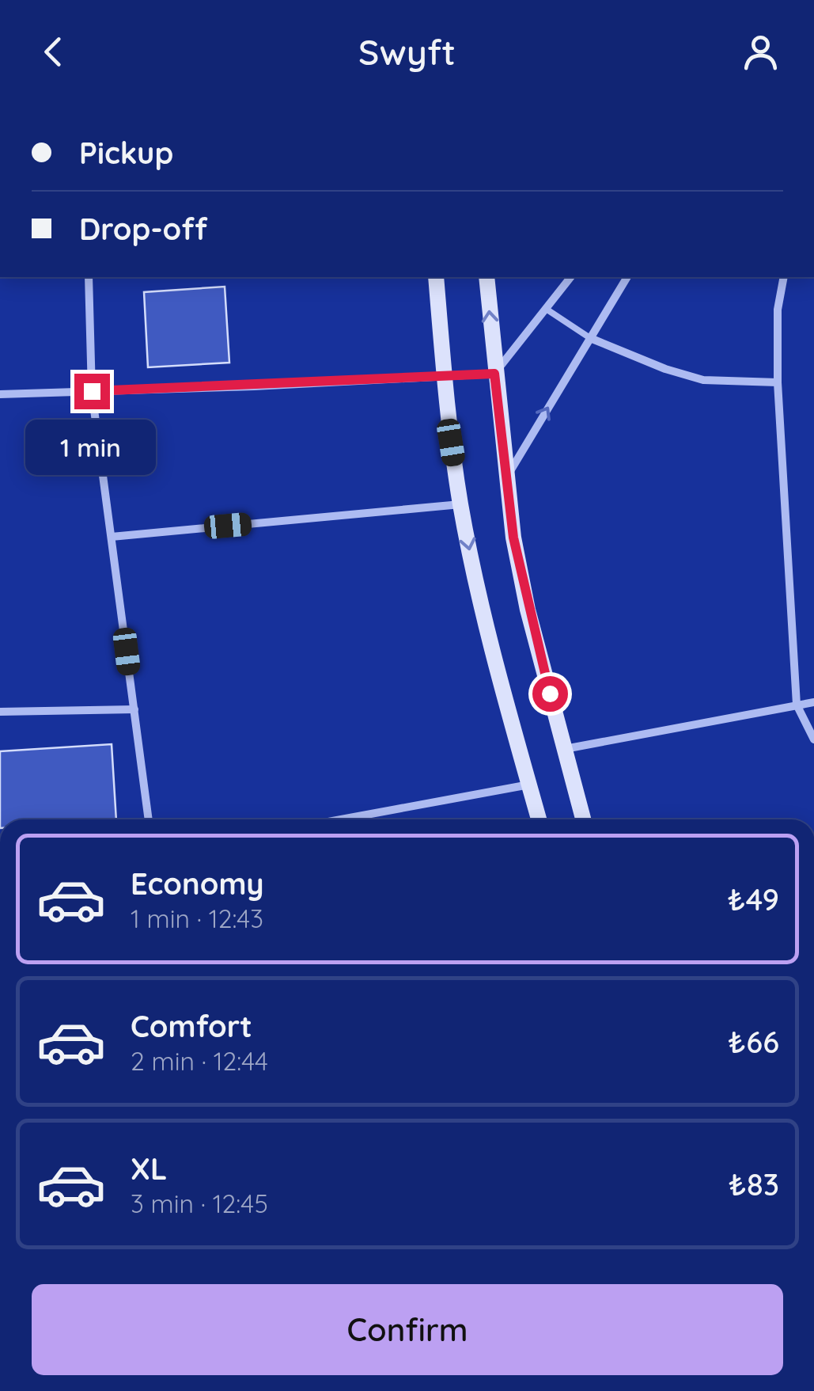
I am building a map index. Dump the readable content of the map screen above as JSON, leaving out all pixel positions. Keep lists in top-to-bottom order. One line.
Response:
{"page":{"header":"Swyft","banner":["Pickup","Drop-off"],"bubble":"1 min","list":[{"name":"Economy","note":"1 min · 12:43","value":"₺49"},{"name":"Comfort","note":"2 min · 12:44","value":"₺66"},{"name":"XL","note":"3 min · 12:45","value":"₺83"}],"buttons":"Confirm"}}
